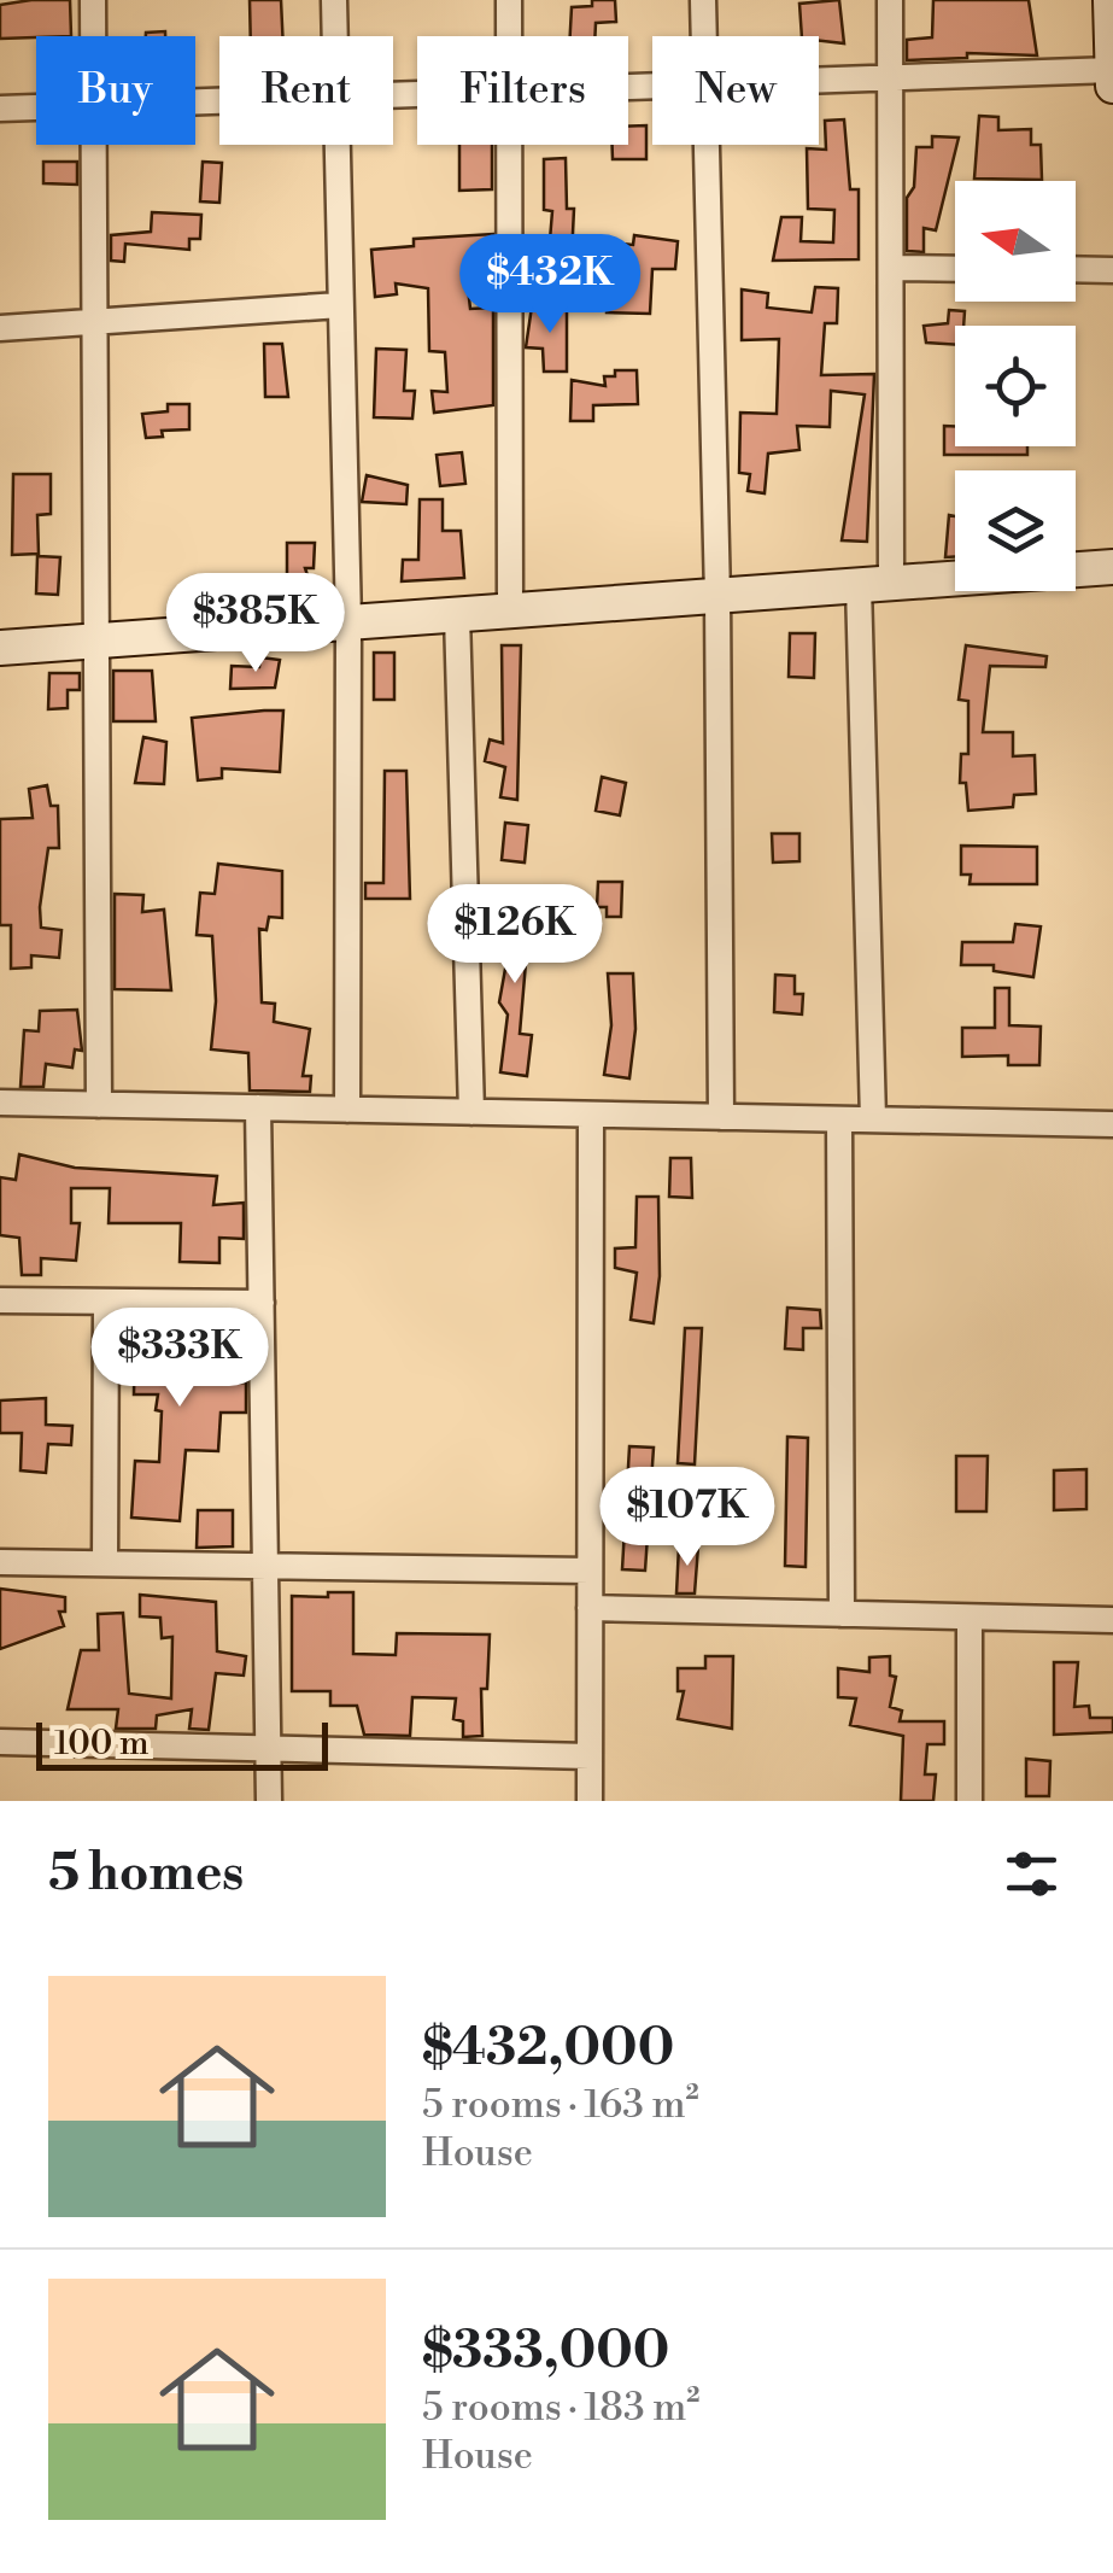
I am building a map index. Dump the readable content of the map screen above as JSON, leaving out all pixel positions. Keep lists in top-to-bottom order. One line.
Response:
{"scale_bar":"100 m","north":"left","page":{"chip":["Buy","Rent","Filters","New"],"price":["$432K","$385K","$126K","$333K","$107K"],"scale":"100 m","heading":"5 homes","list":[{"name":"$432,000","note":"5 rooms · 163 m² · House"},{"name":"$333,000","note":"5 rooms · 183 m² · House"}]}}
